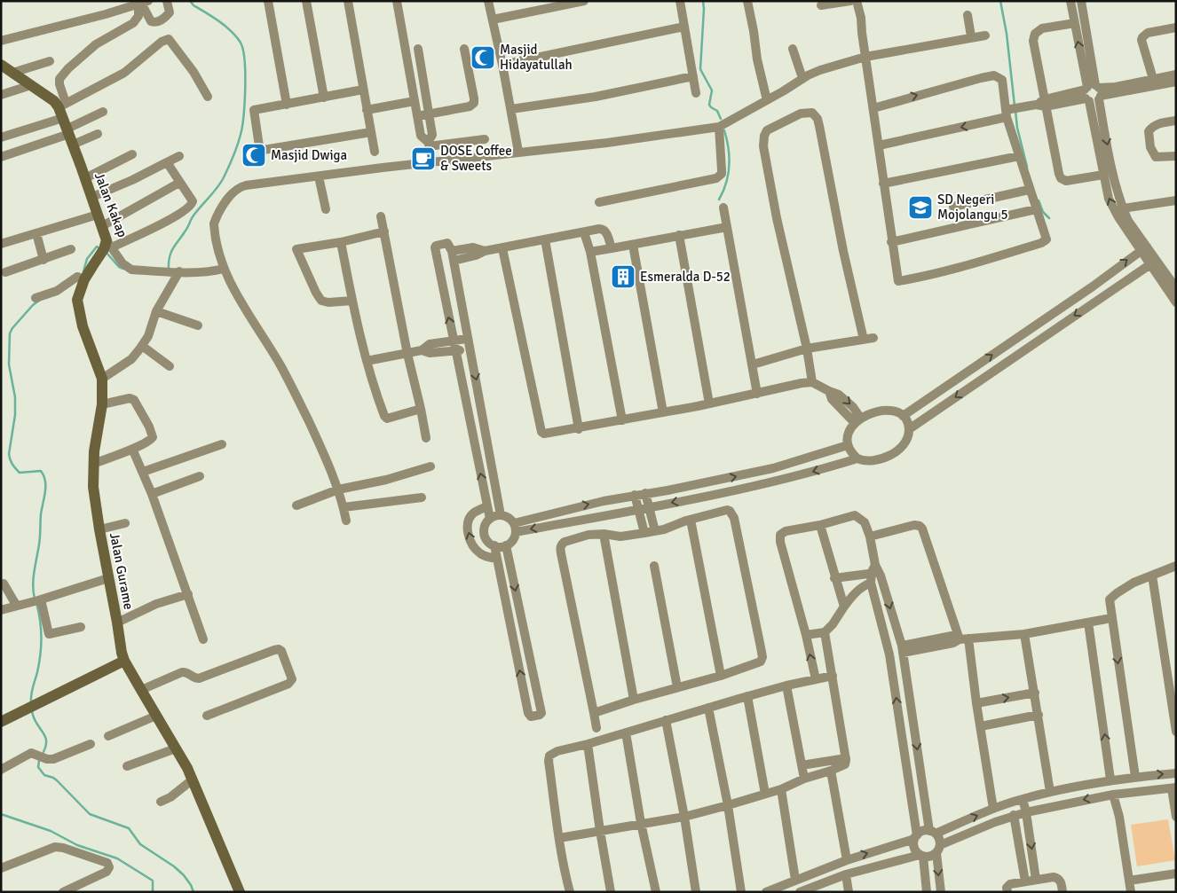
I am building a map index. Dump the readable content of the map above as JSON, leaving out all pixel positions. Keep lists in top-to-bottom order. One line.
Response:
{"streets":{"street":["Jalan Kakap","Jalan Gurame"]},"crossings":[["Jalan Kakap","Jalan Gurame"]],"places":{"mosque":["Masjid Hidayatullah","Masjid Dwiga"],"cafe":["DOSE Coffee & Sweets"],"school or university":["SD Negeri Mojolangu 5"],"building":["Esmeralda D-52"]}}
